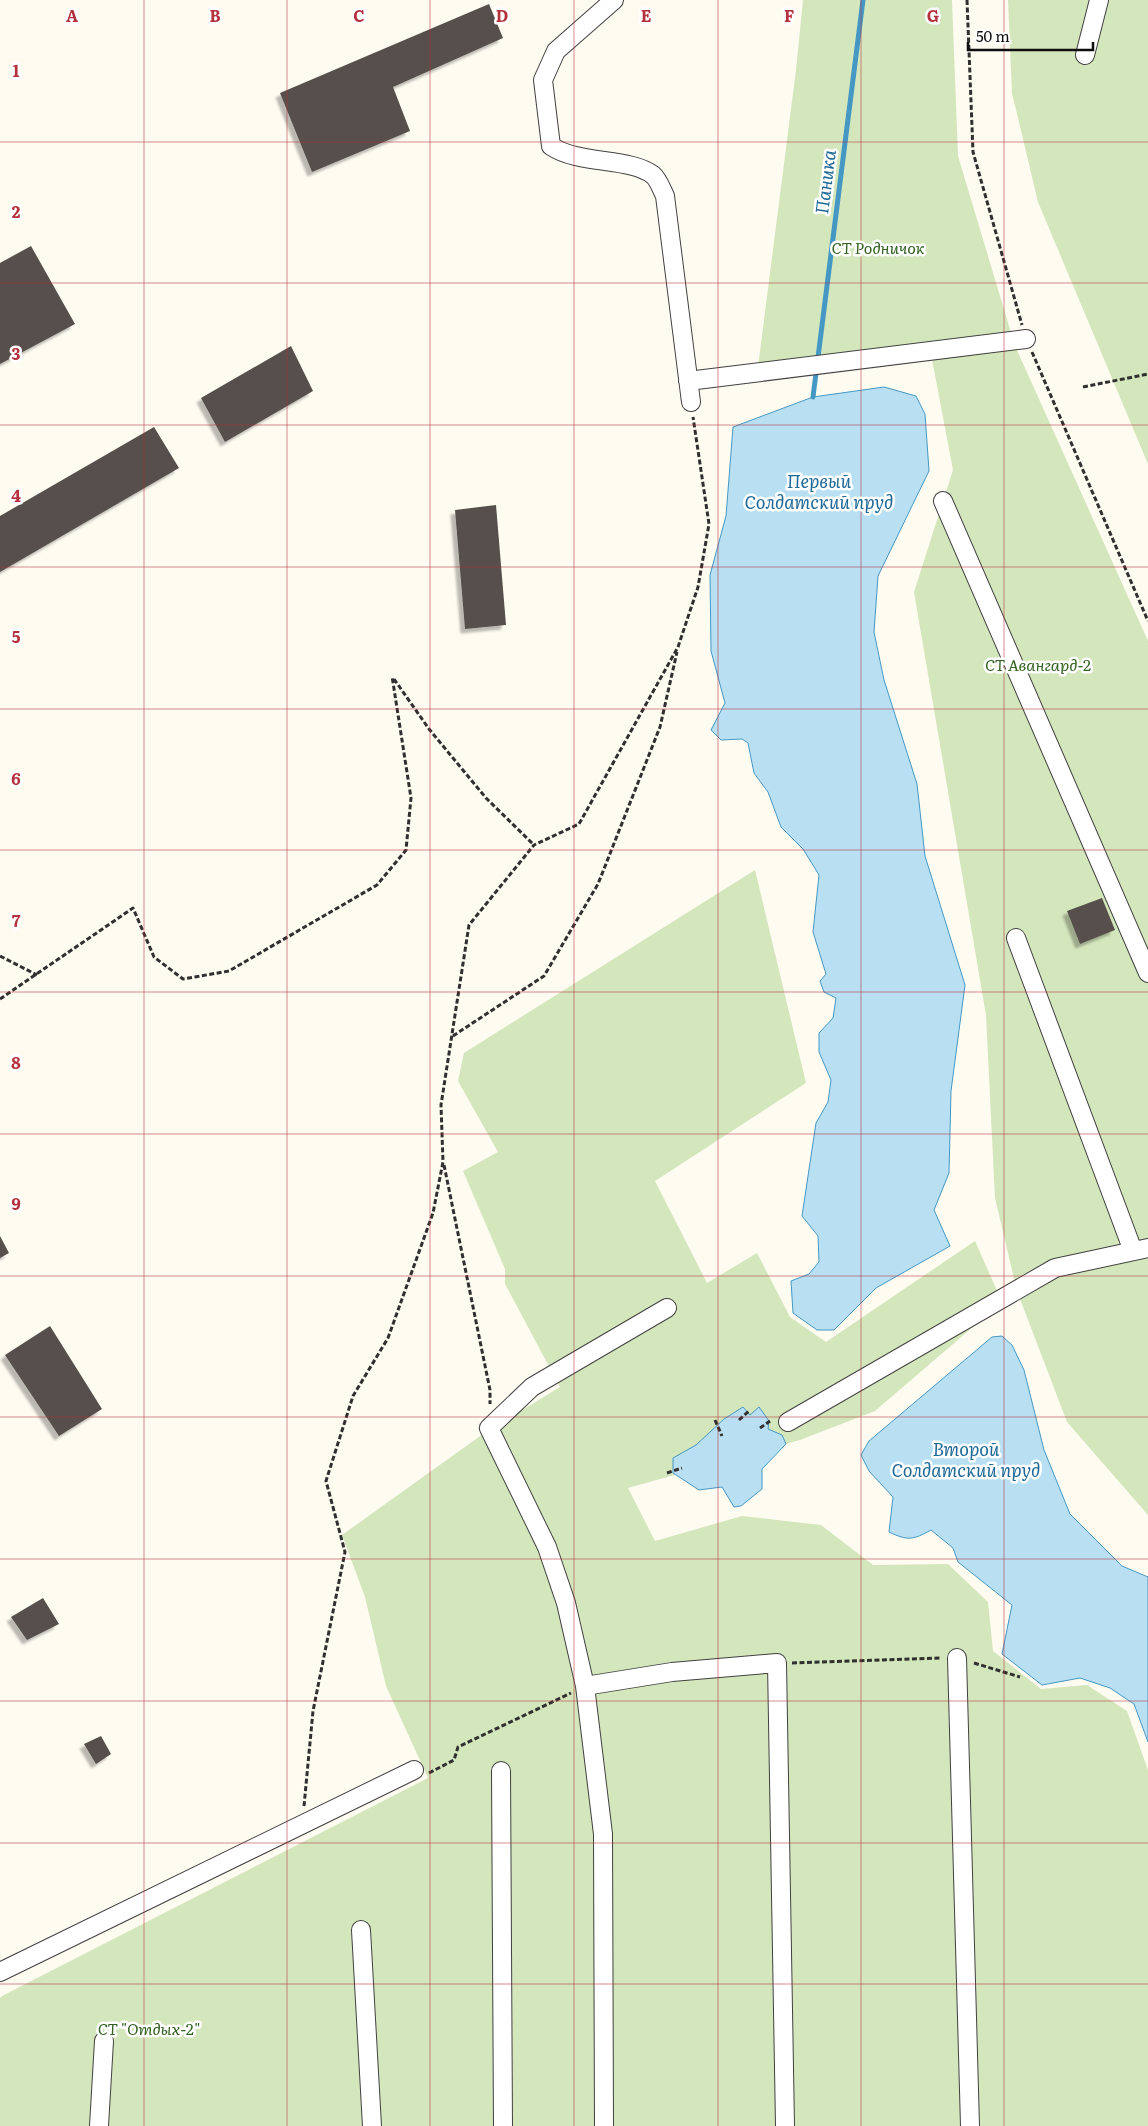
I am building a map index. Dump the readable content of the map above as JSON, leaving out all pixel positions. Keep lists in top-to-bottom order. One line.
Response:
{"water":["Паника","Первый Солдатский пруд","Второй Солдатский пруд"],"parks":["СТ Родничок","СТ Авангард-2","СТ \"Отдых-2\""],"scale_bar":"50 m","grid":{"columns":["A","B","C","D","E","F","G"],"rows":["1","2","3","4","5","6","7","8","9"]}}
